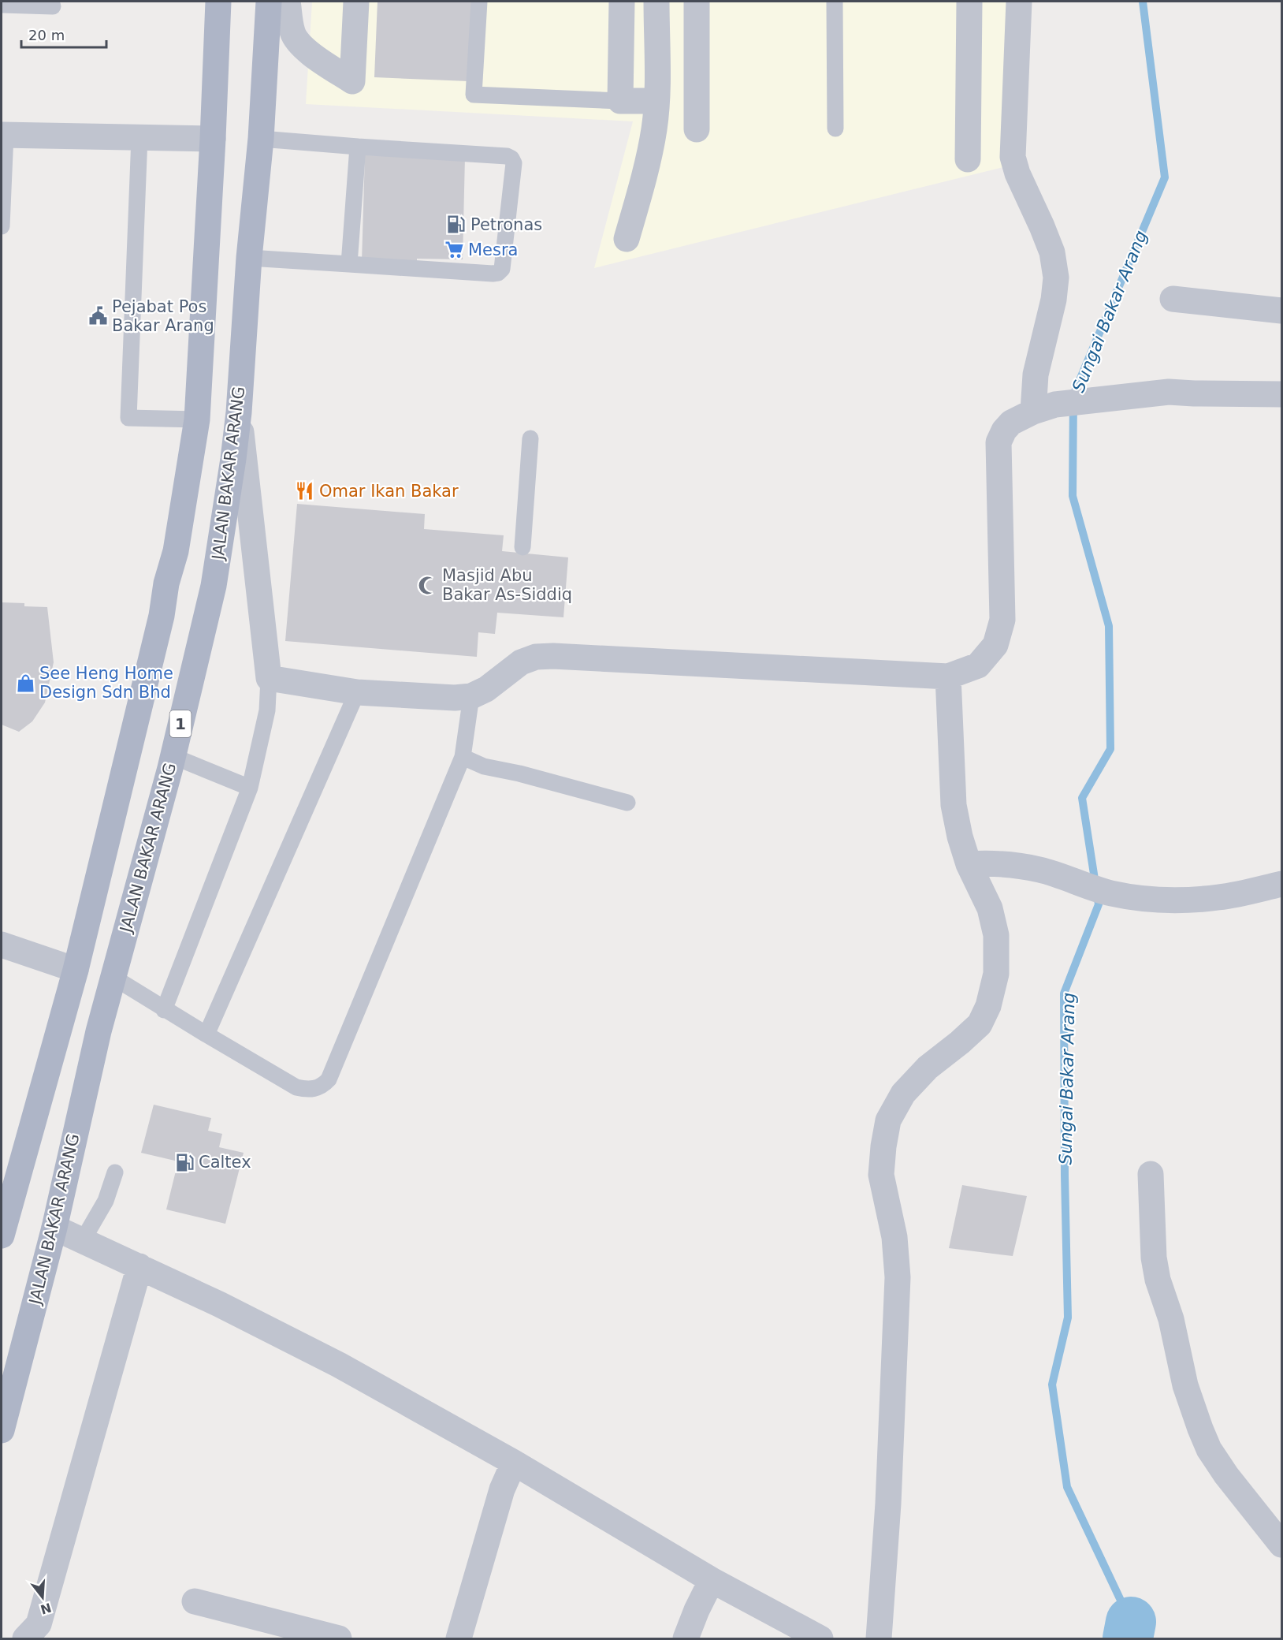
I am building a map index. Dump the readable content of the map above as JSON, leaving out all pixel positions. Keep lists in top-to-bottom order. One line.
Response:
{"streets":{"main road":["JALAN BAKAR ARANG","1"]},"water":["Sungai Bakar Arang"],"places":{"fuel station":["Petronas","Caltex"],"supermarket":["Mesra"],"public building":["Pejabat Pos Bakar Arang"],"restaurant":["Omar Ikan Bakar"],"mosque":["Masjid Abu Bakar As-Siddiq"],"shop":["See Heng Home Design Sdn Bhd"]},"scale_bar":"20 m","north":"bottom"}
